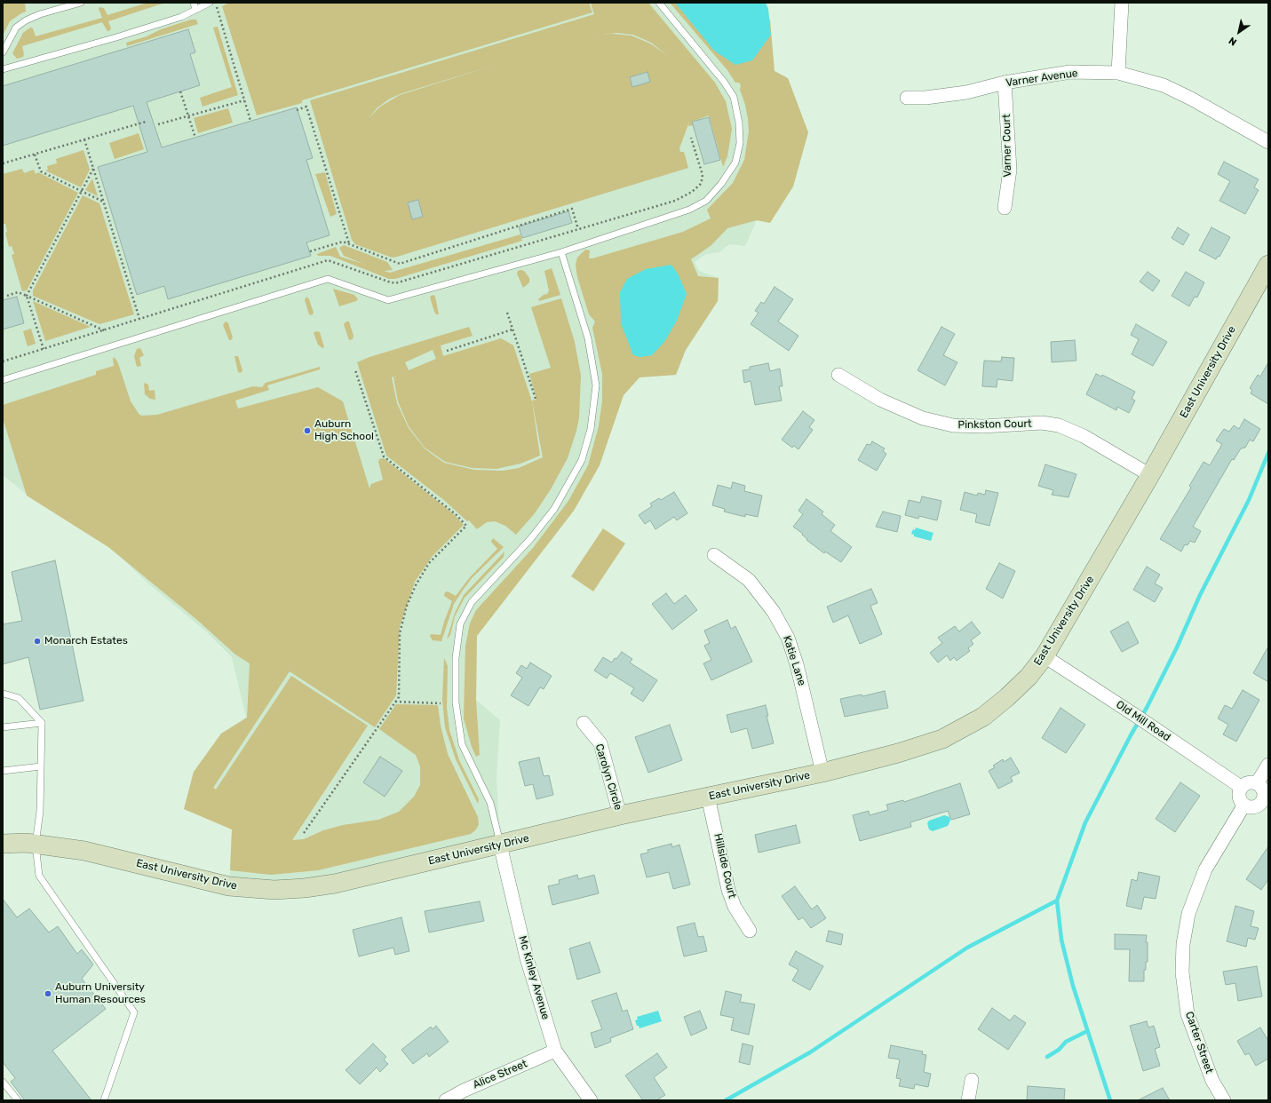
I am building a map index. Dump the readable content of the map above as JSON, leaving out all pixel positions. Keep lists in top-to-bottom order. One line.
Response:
{"streets":{"main road":["East University Drive"],"street":["Varner Avenue","Varner Court","Pinkston Court","Katie Lane","Old Mill Road","Carolyn Circle","Hillside Court","Mc Kinley Avenue","Carter Street","Alice Street"]},"crossings":[["Varner Avenue","Varner Court"],["East University Drive","Pinkston Court"],["East University Drive","Katie Lane"],["East University Drive","Old Mill Road"],["East University Drive","Carolyn Circle"],["East University Drive","Hillside Court"],["East University Drive","Mc Kinley Avenue"],["Old Mill Road","Carter Street"],["Mc Kinley Avenue","Alice Street"]],"places":["Auburn High School","Monarch Estates","Auburn University Human Resources"],"north":"bottom left"}
